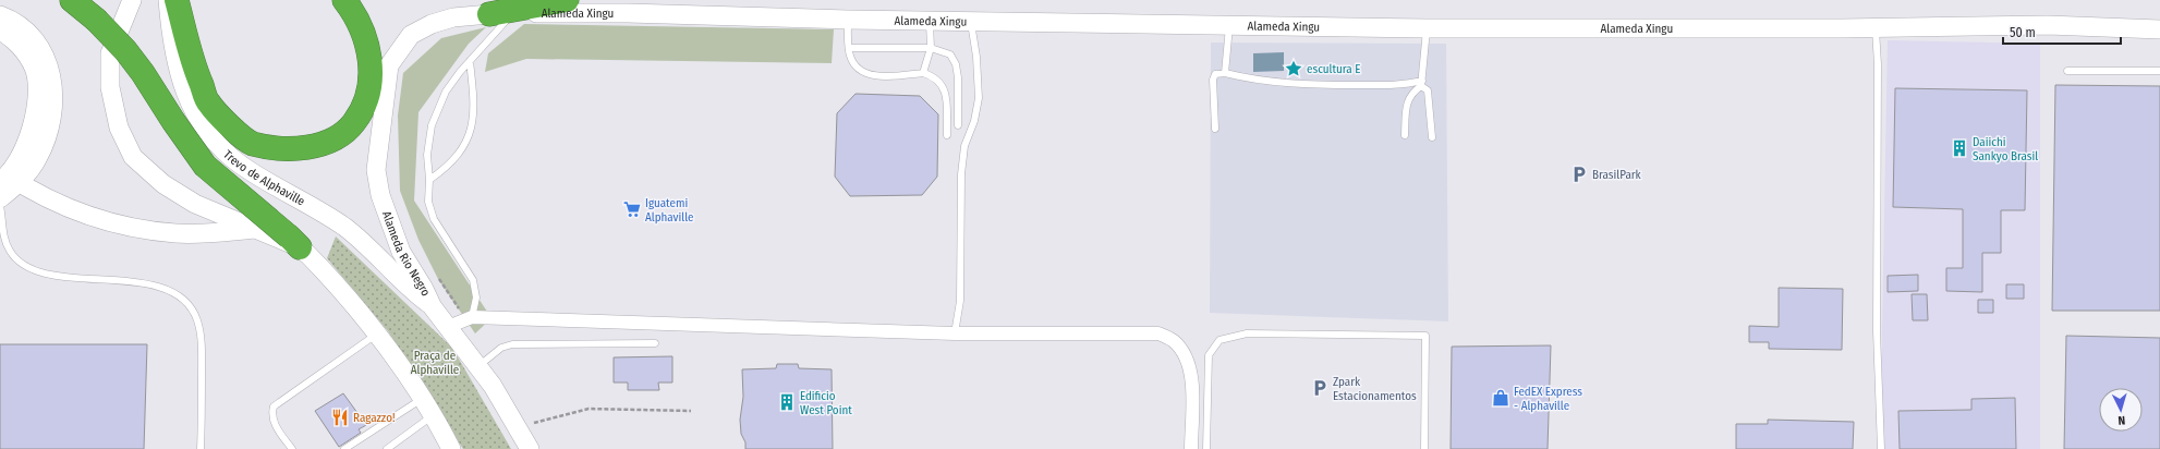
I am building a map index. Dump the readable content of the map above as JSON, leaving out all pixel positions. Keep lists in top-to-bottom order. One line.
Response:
{"streets":{"main road":["Alameda Xingu","Trevo de Alphaville","Alameda Rio Negro"]},"crossings":[["Alameda Xingu","Alameda Rio Negro"],["Trevo de Alphaville","Alameda Rio Negro"]],"parks":["Praça de Alphaville"],"places":{"place":["escultura E"],"building":["Daiichi Sankyo Brasil","Edificio West Point"],"parking":["BrasilPark","Zpark Estacionamentos"],"supermarket":["Iguatemi Alphaville"],"shop":["FedEX Express - Alphaville"],"restaurant":["Ragazzo!"]},"scale_bar":"50 m","north":"bottom"}
